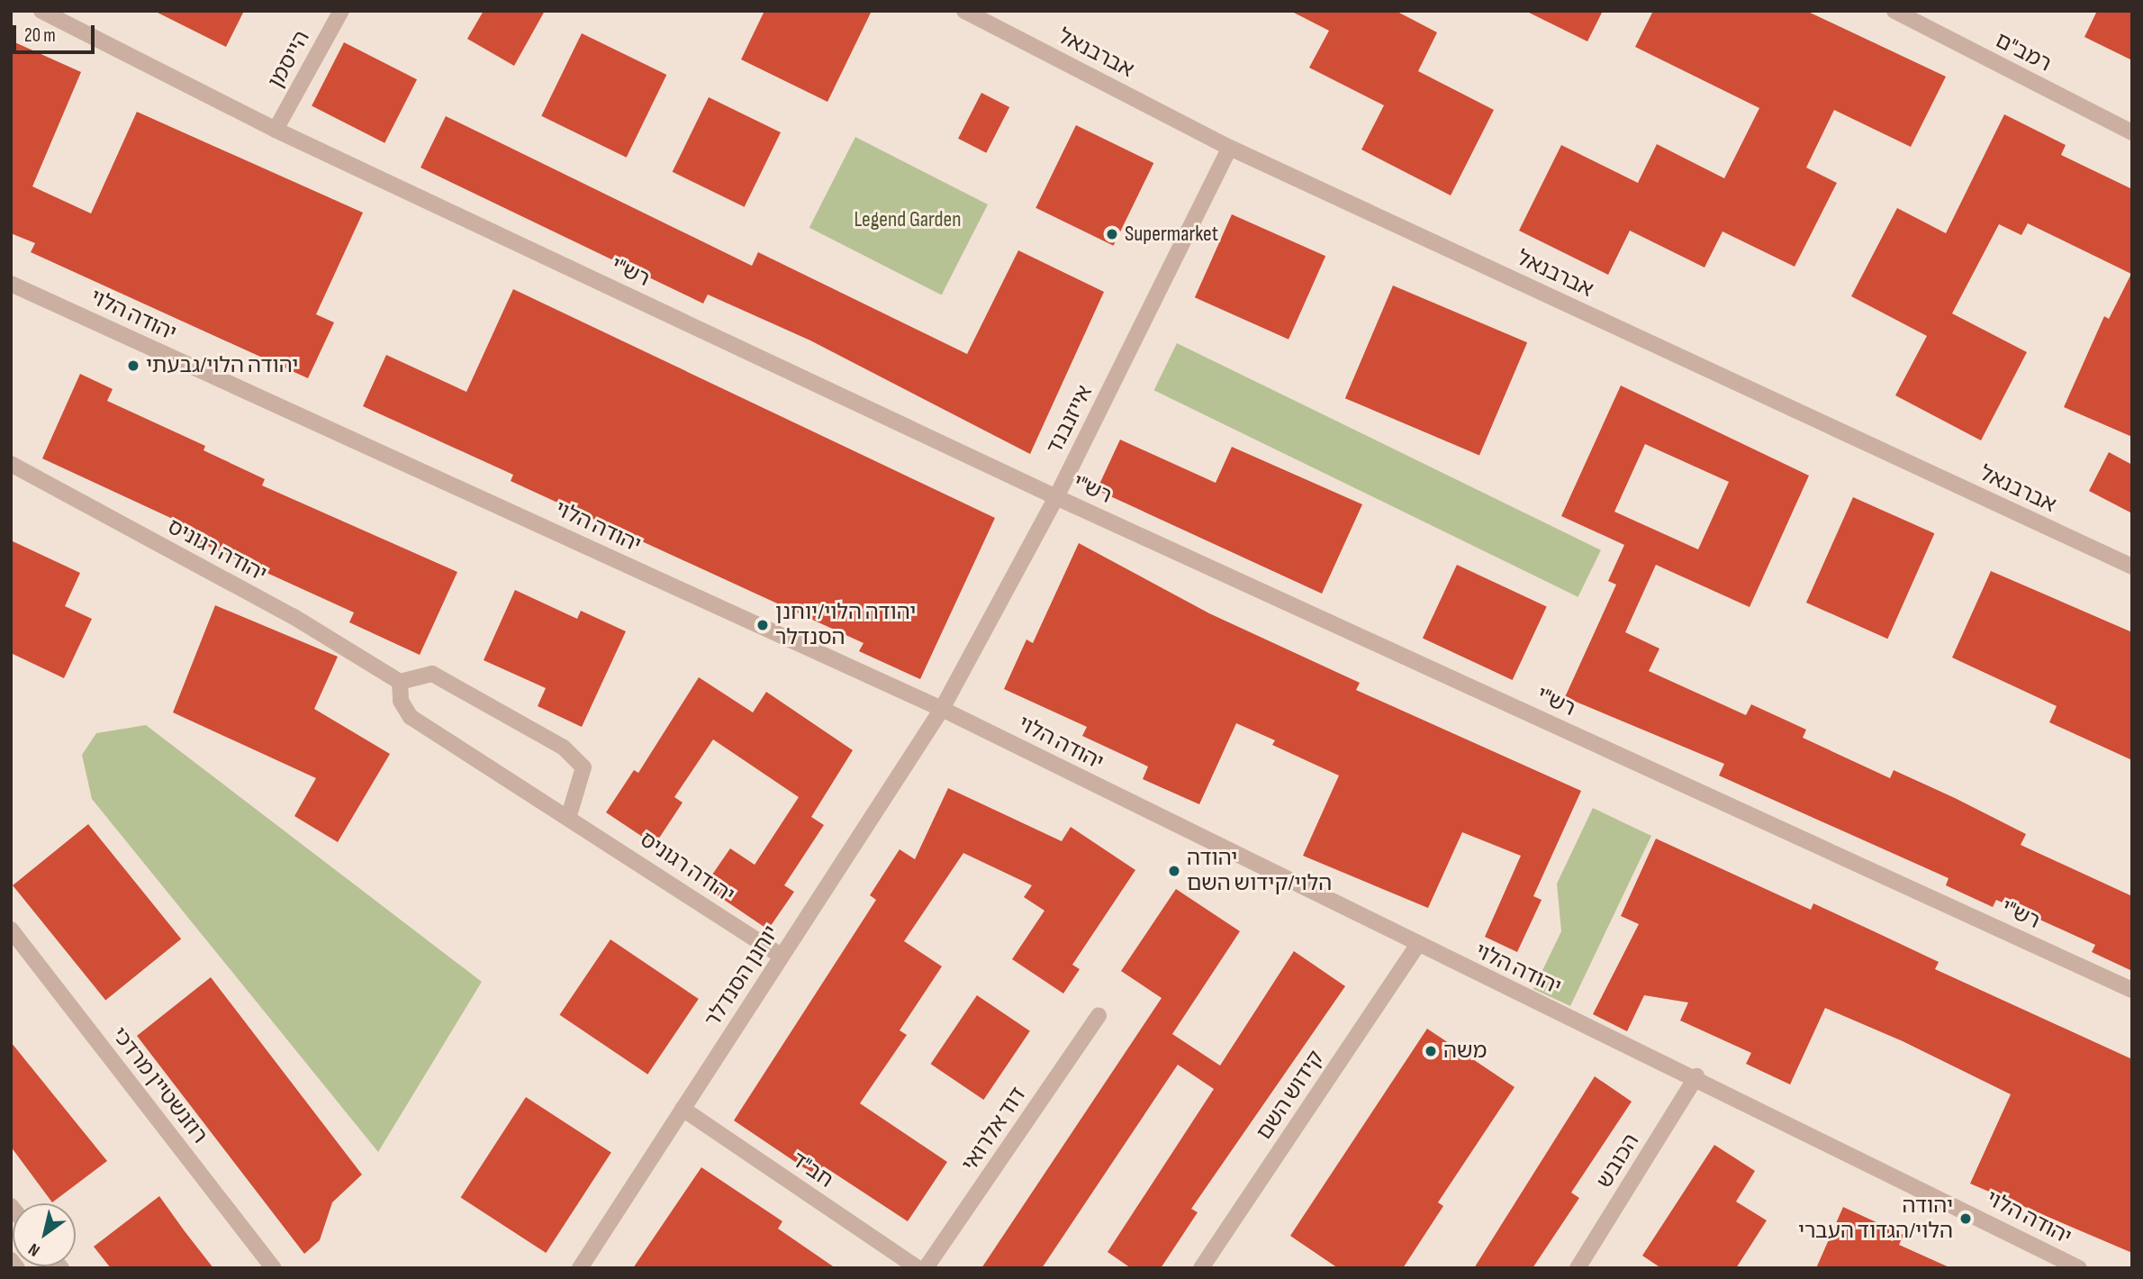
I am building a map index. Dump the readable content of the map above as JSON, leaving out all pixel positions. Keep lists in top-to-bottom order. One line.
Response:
{"streets":{"street":["רמב\"ם","אברבנאל","הייסמן","רש\"י","יהודה הלוי","אייזנבנד","יהודה רגוניס","יוחנן הסנדלר","רוזנשטיין מרדכי","קידוש השם","דוד אלרואי","הכובש","חב\"ד"]},"crossings":[["אברבנאל","אייזנבנד"],["הייסמן","רש\"י"],["רש\"י","אייזנבנד"],["יהודה הלוי","אייזנבנד"],["יהודה הלוי","יוחנן הסנדלר"],["יהודה הלוי","קידוש השם"],["יהודה הלוי","הכובש"],["אייזנבנד","יוחנן הסנדלר"],["יהודה רגוניס","יוחנן הסנדלר"],["יוחנן הסנדלר","חב\"ד"]],"parks":["Legend Garden"],"places":["Supermarket","יהודה הלוי/גבעתי","יהודה הלוי/יוחנן הסנדלר","יהודה הלוי/קידוש השם","משה","יהודה הלוי/הגדוד העברי"],"scale_bar":"20 m","north":"bottom left"}
